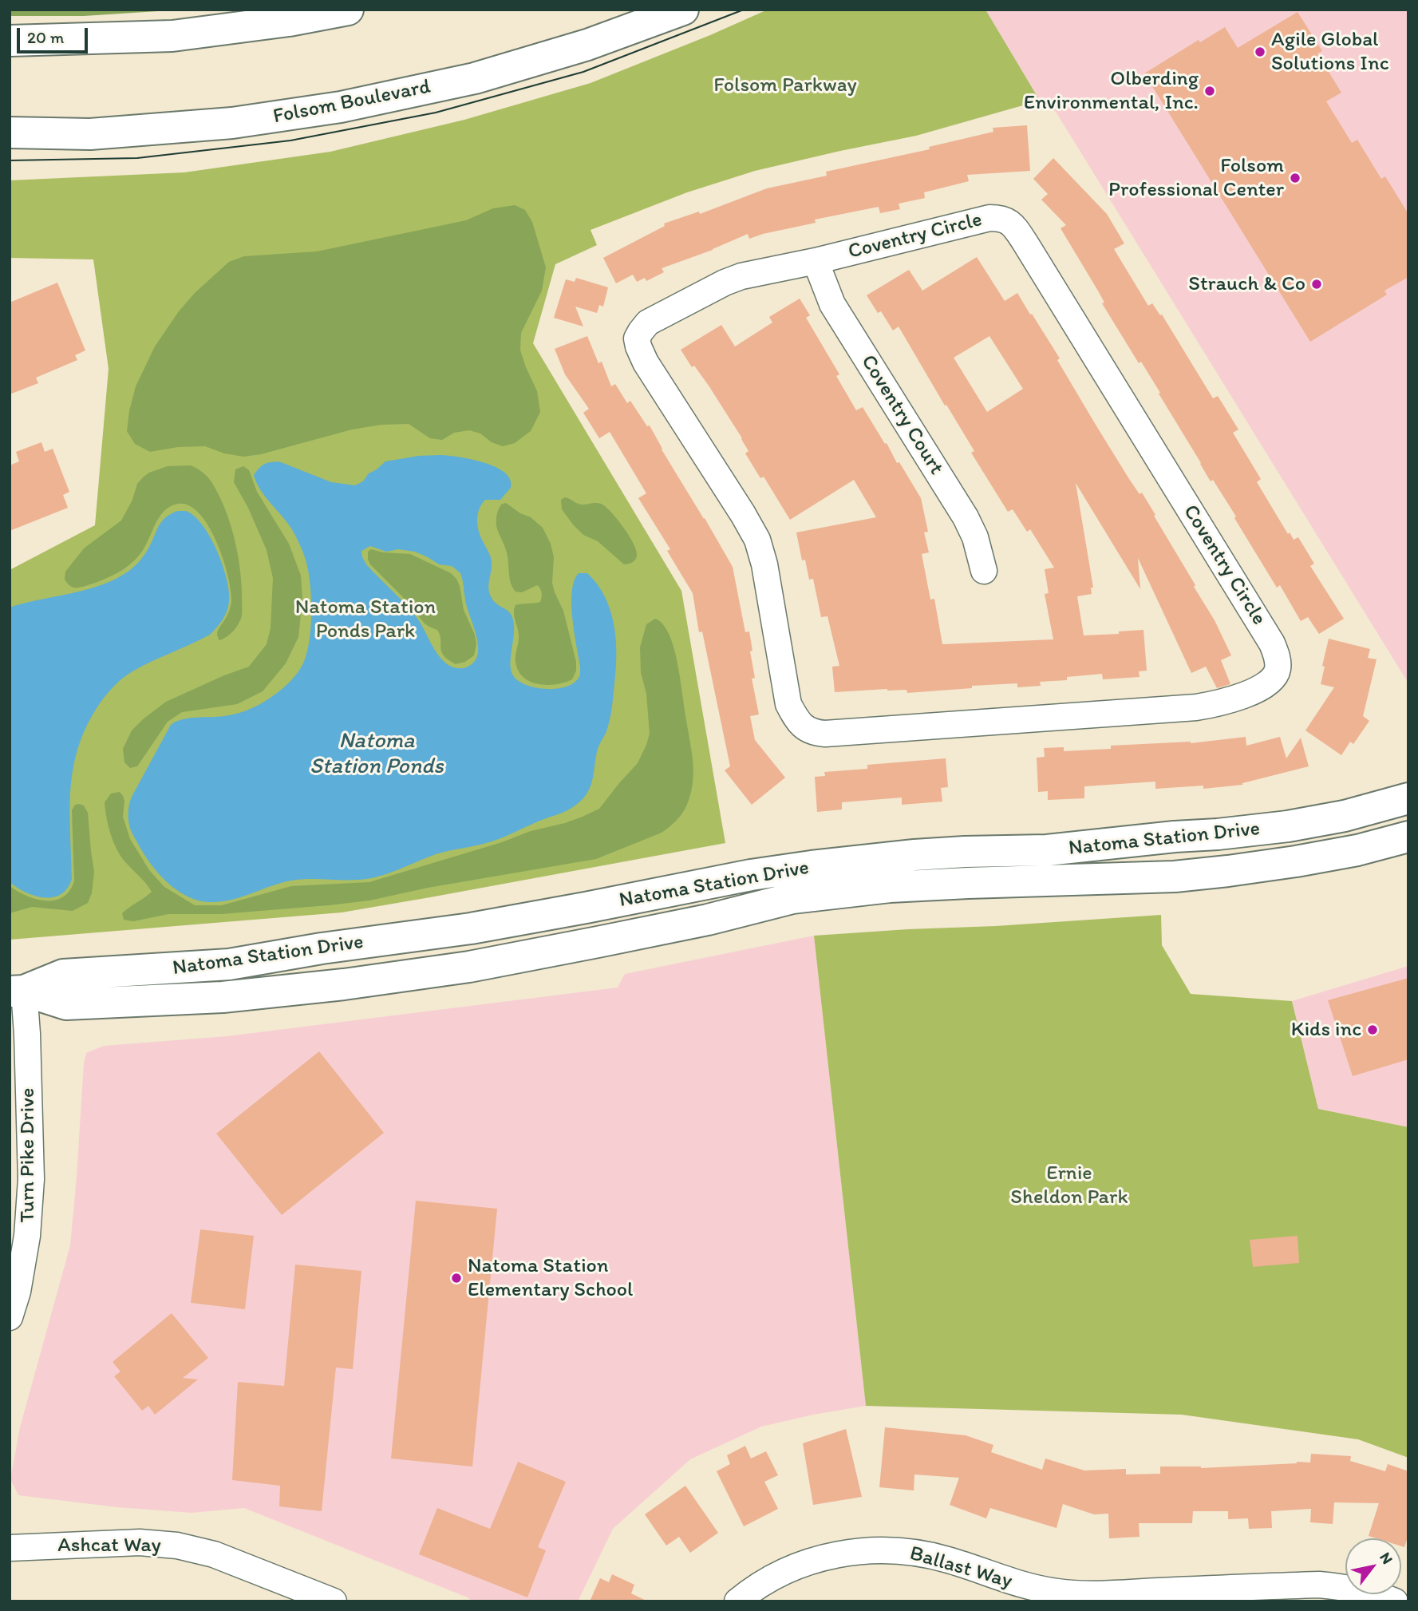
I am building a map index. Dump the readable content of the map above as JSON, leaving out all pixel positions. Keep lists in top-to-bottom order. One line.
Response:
{"streets":{"street":["Folsom Boulevard","Coventry Circle","Coventry Court","Natoma Station Drive","Turn Pike Drive","Ashcat Way","Ballast Way"]},"crossings":[["Coventry Circle","Coventry Court"],["Natoma Station Drive","Turn Pike Drive"]],"water":["Natoma Station Ponds"],"parks":["Folsom Parkway","Natoma Station Ponds Park","Ernie Sheldon Park"],"places":["Agile Global Solutions Inc","Olberding Environmental, Inc.","Folsom Professional Center","Strauch & Co","Kids inc","Natoma Station Elementary School"],"scale_bar":"20 m","north":"top right"}
